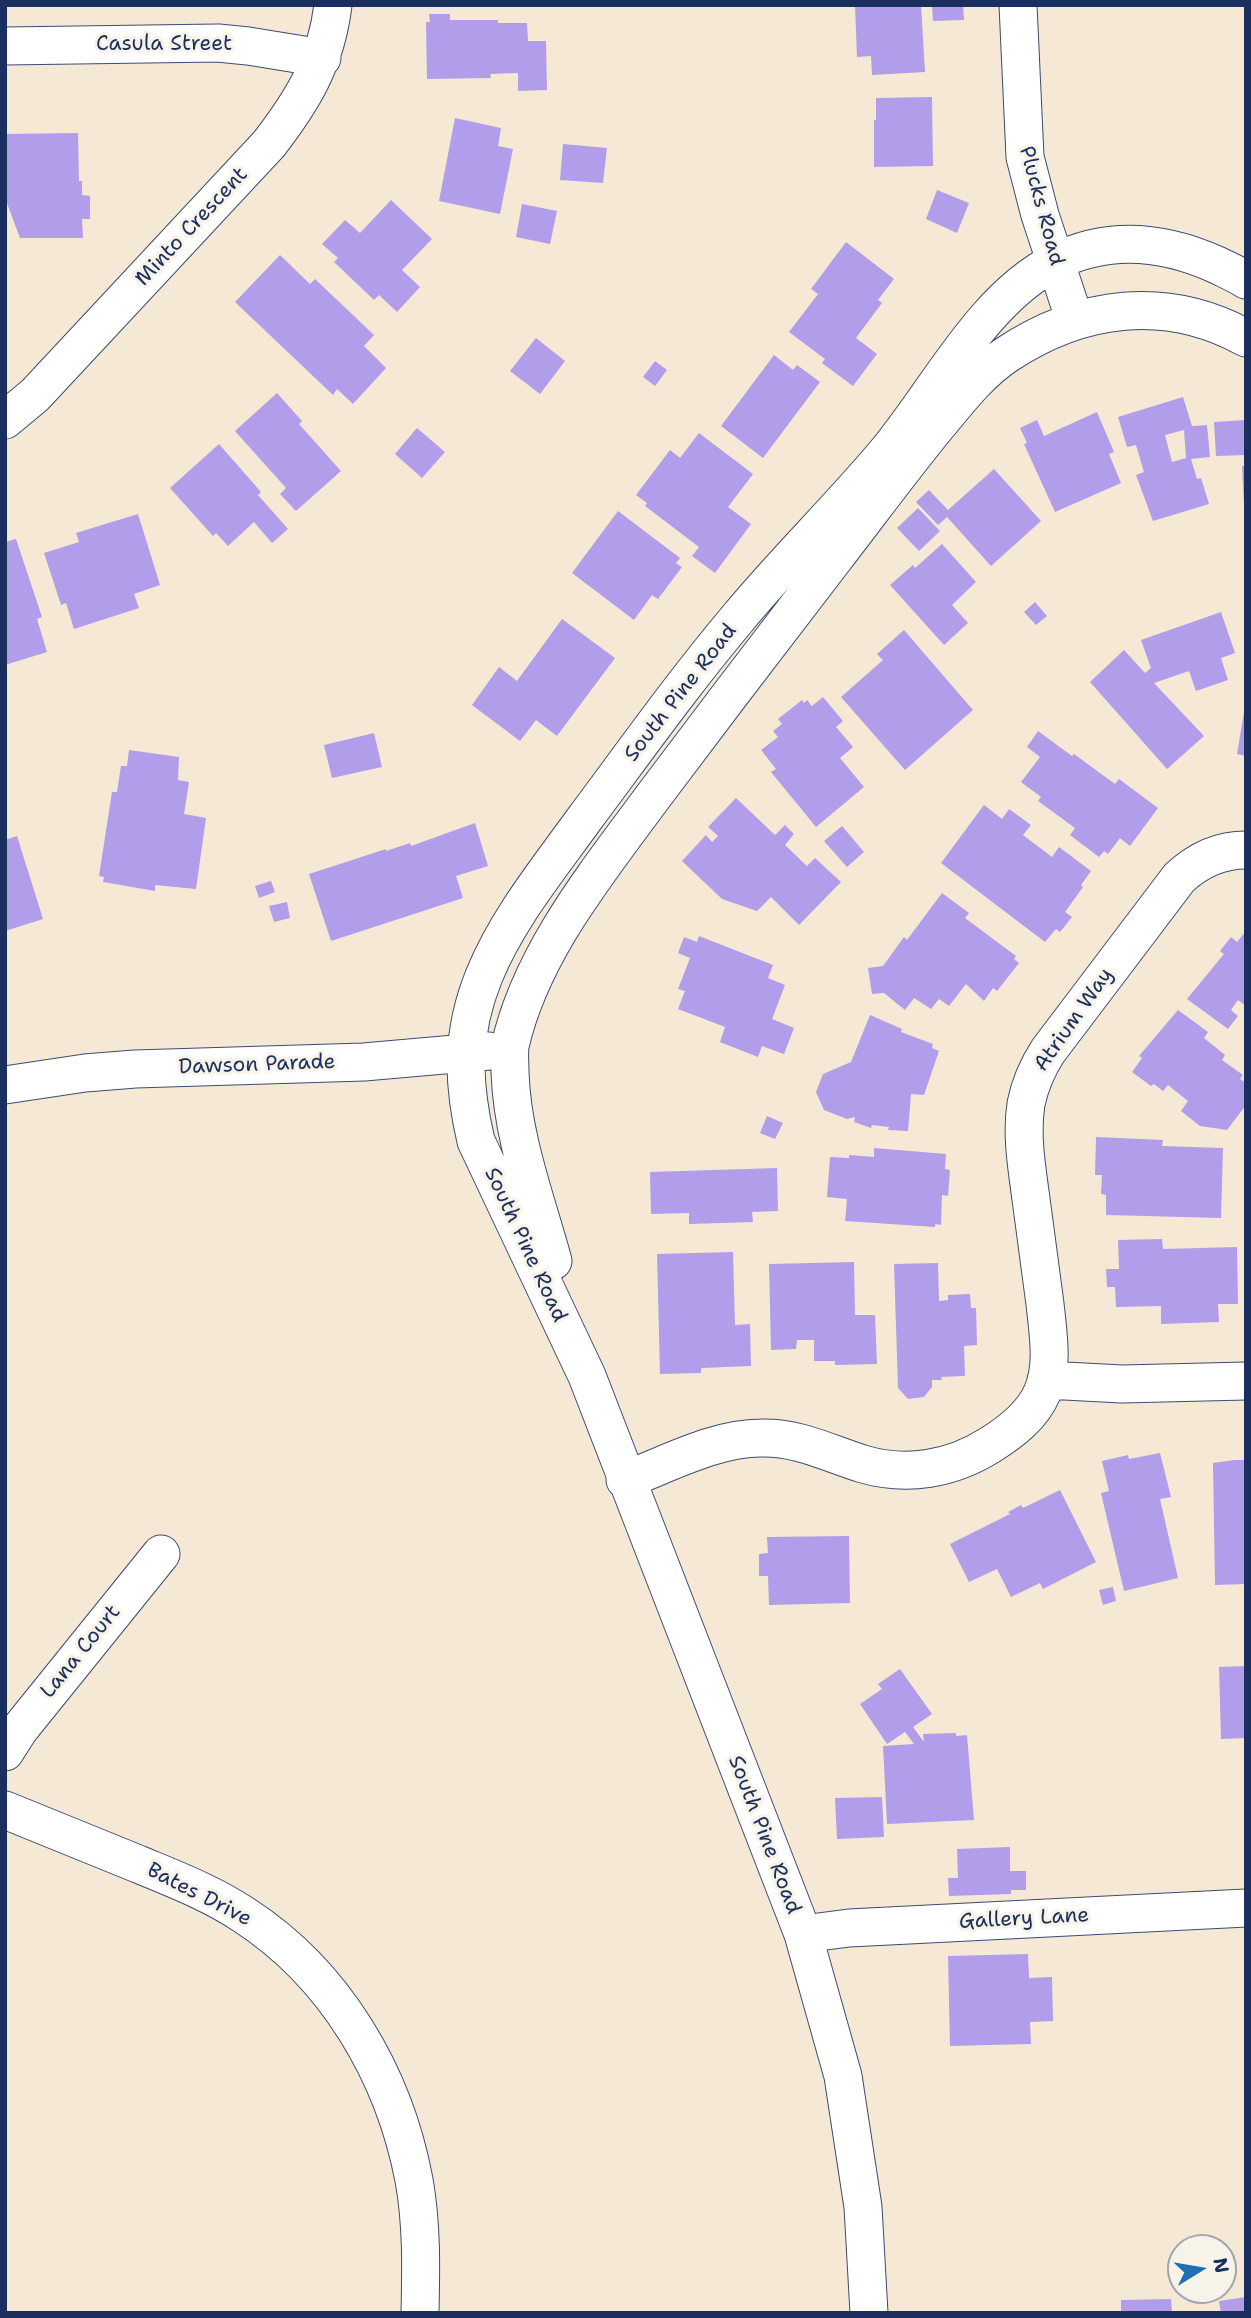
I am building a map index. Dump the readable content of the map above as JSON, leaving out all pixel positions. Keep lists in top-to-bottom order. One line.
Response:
{"streets":{"street":["Casula Street","Plucks Road","Minto Crescent","South Pine Road","Atrium Way","Dawson Parade","Lana Court","Bates Drive","Gallery Lane"]},"crossings":[["Casula Street","Minto Crescent"],["Plucks Road","South Pine Road"],["South Pine Road","Atrium Way"],["South Pine Road","Dawson Parade"],["South Pine Road","Gallery Lane"]],"north":"right"}
